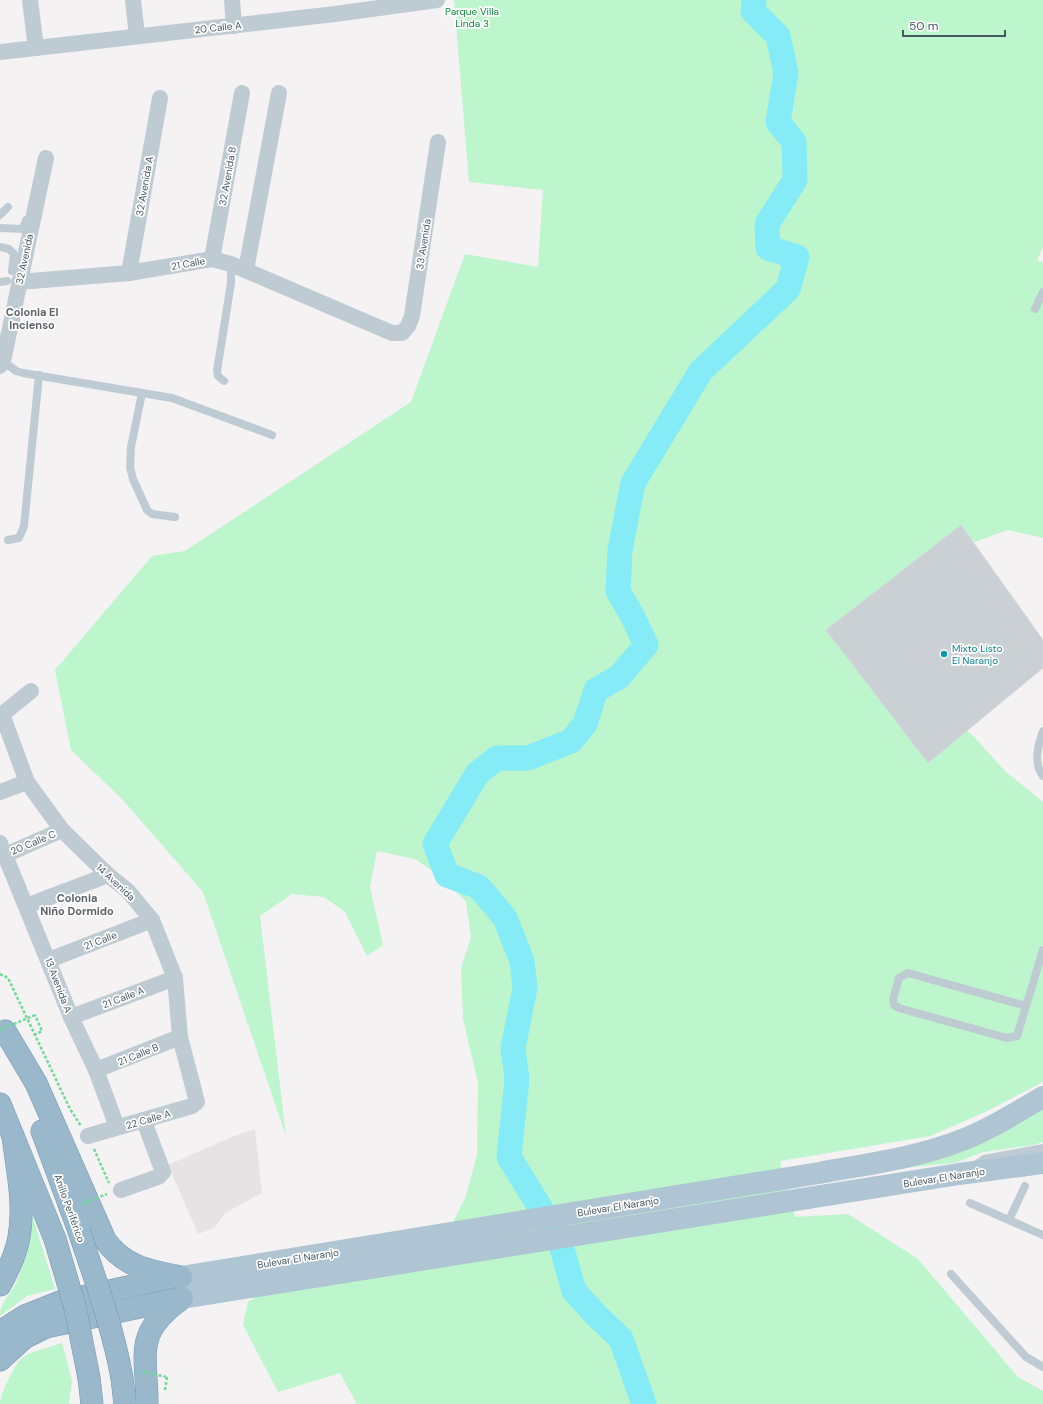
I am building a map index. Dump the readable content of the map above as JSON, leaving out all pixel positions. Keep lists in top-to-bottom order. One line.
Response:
{"streets":{"highway":["Anillo Periférico"],"main road":["Bulevar El Naranjo"],"street":["20 Calle A","32 Avenida B","32 Avenida A","33 Avenida","32 Avenida","21 Calle","20 Calle C","14 Avenida","13 Avenida A","21 Calle A","21 Calle B","22 Calle A"]},"crossings":[["32 Avenida B","21 Calle"],["32 Avenida A","21 Calle"],["33 Avenida","21 Calle"],["32 Avenida","21 Calle"],["21 Calle","14 Avenida"],["21 Calle","13 Avenida A"],["20 Calle C","14 Avenida"],["20 Calle C","13 Avenida A"],["14 Avenida","21 Calle A"],["14 Avenida","21 Calle B"],["14 Avenida","22 Calle A"],["13 Avenida A","21 Calle A"],["13 Avenida A","21 Calle B"],["13 Avenida A","22 Calle A"]],"districts":["Colonia El Incienso","Colonia Niño Dormido"],"parks":["Parque Villa Linda 3"],"places":["Mixto Listo El Naranjo"],"scale_bar":"50 m"}
